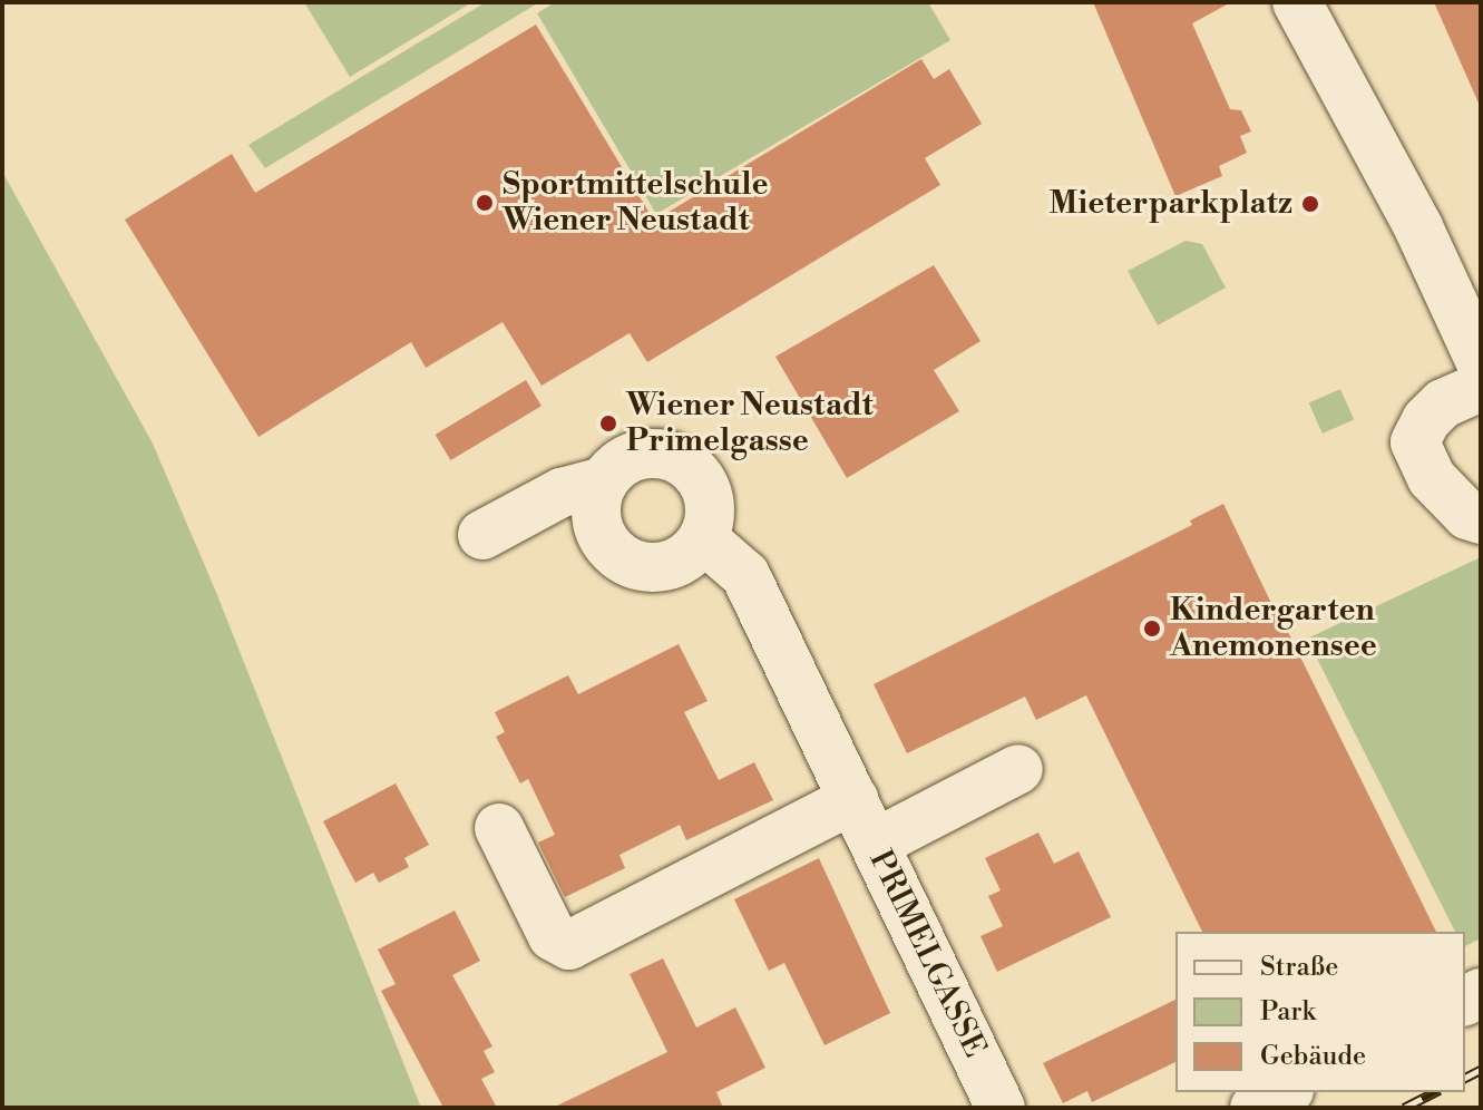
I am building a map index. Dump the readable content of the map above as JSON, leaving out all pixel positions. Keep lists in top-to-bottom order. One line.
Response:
{"streets":{"street":["PRIMELGASSE"]},"places":["Sportmittelschule Wiener Neustadt","Mieterparkplatz","Wiener Neustadt Primelgasse","Kindergarten Anemonensee"],"legend":["Straße","Park","Gebäude"]}
